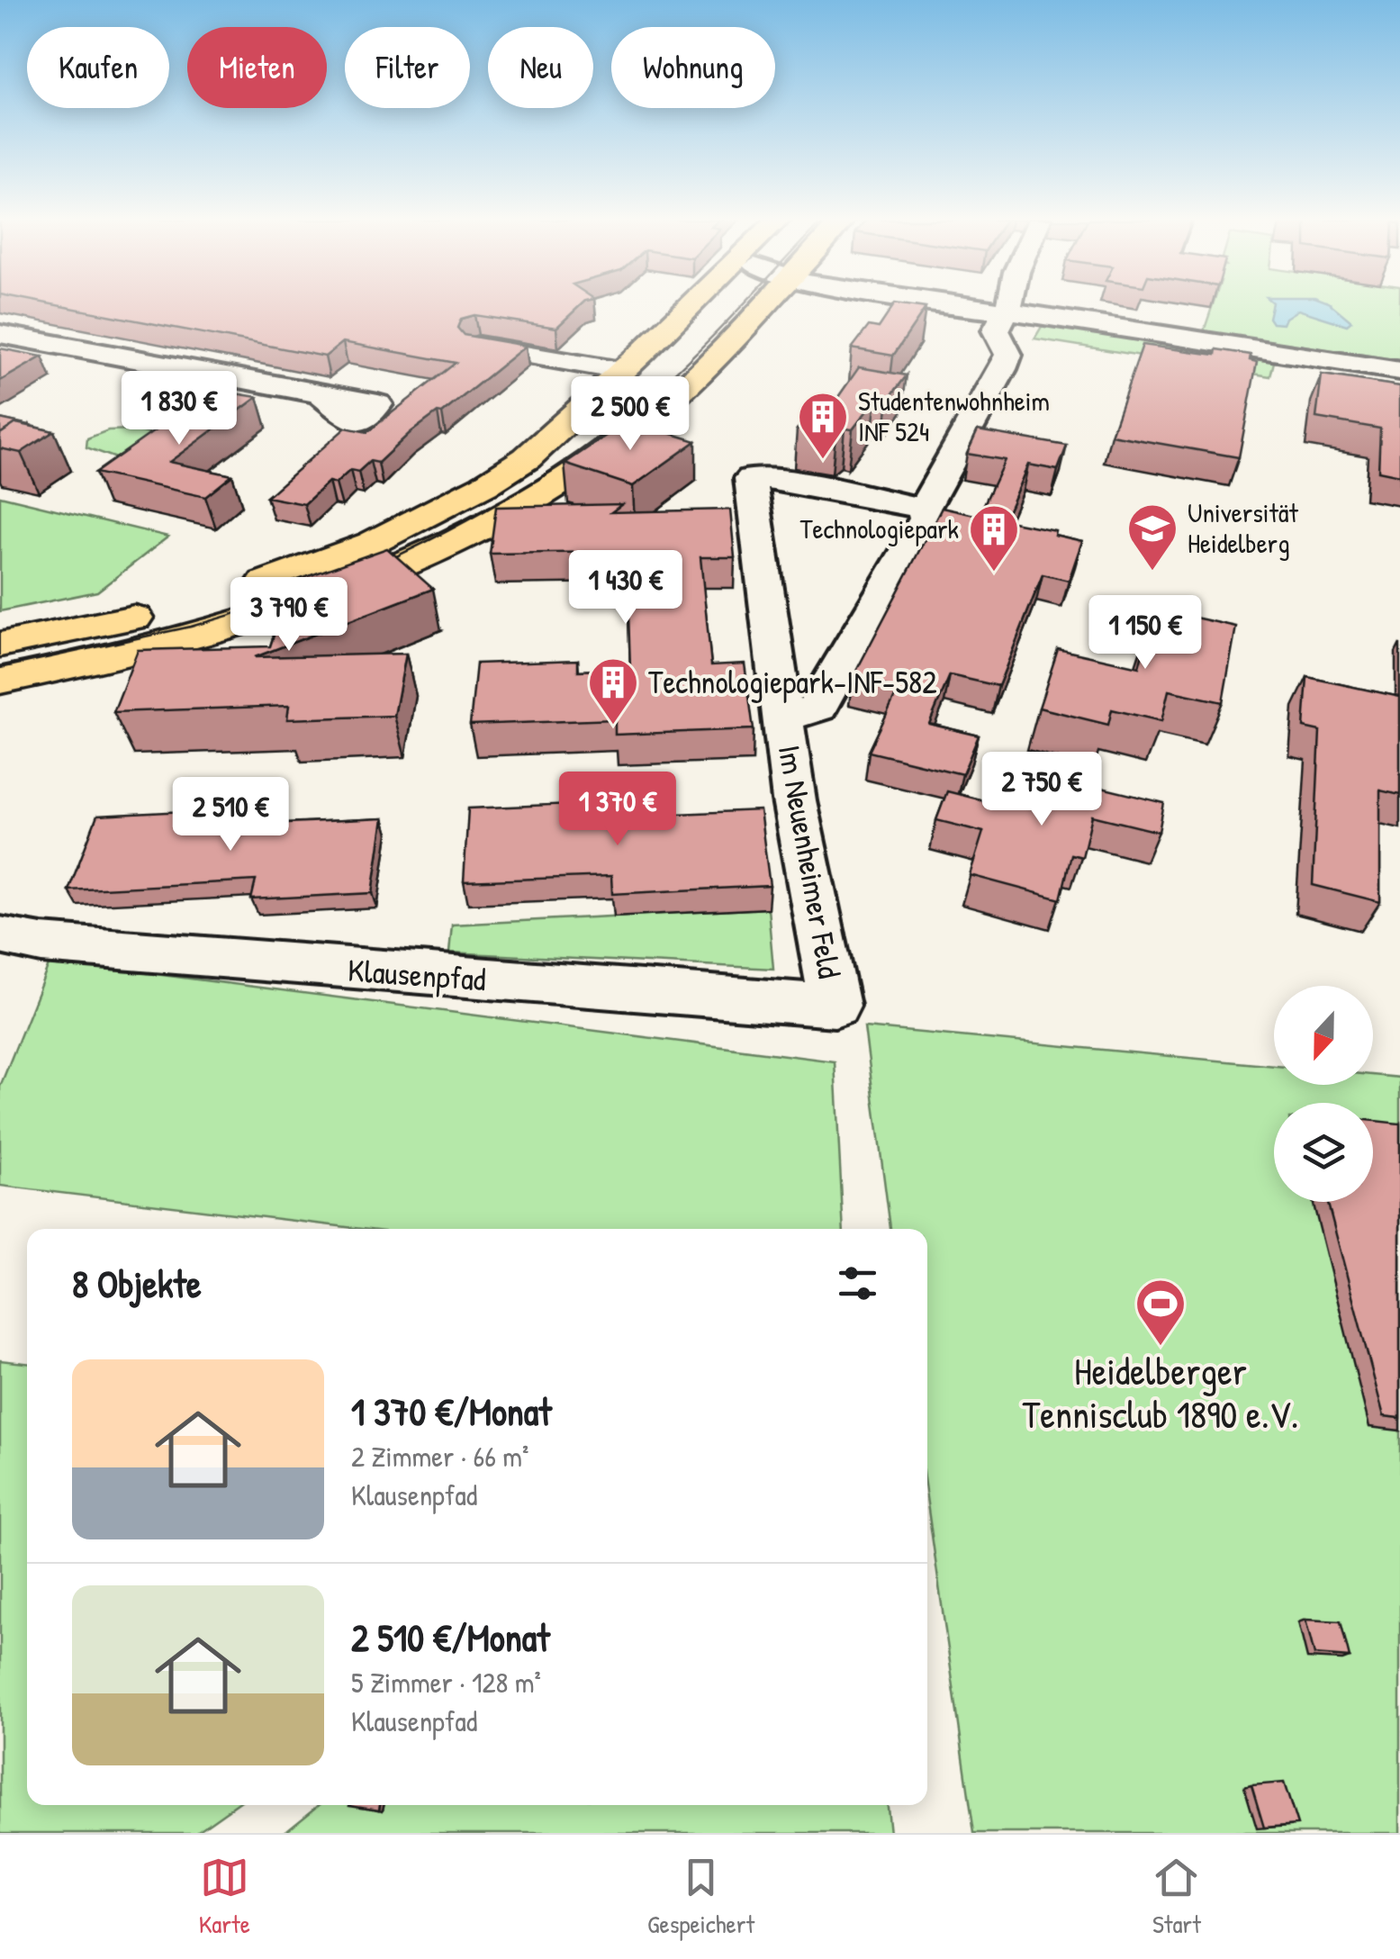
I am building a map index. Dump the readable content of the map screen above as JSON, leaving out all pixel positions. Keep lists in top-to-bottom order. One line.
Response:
{"streets":{"street":["Im Neuenheimer Feld","Klausenpfad"]},"crossings":[["Im Neuenheimer Feld","Klausenpfad"]],"places":{"building":["Studentenwohnheim INF 524","Technologiepark","Technologiepark-INF-582"],"school or university":["Universität Heidelberg"],"sports":["Heidelberger Tennisclub 1890 e.V."]},"north":"bottom","page":{"chip":["Kaufen","Mieten","Filter","Neu","Wohnung"],"price":["1 830 €","2 500 €","1 430 €","3 790 €","1 150 €","2 750 €","1 370 €","2 510 €"],"heading":"8 Objekte","list":[{"name":"1 370 €/Monat","note":"2 Zimmer · 66 m² · Klausenpfad"},{"name":"2 510 €/Monat","note":"5 Zimmer · 128 m² · Klausenpfad"}],"tabs":["Karte","Gespeichert","Start"]}}
